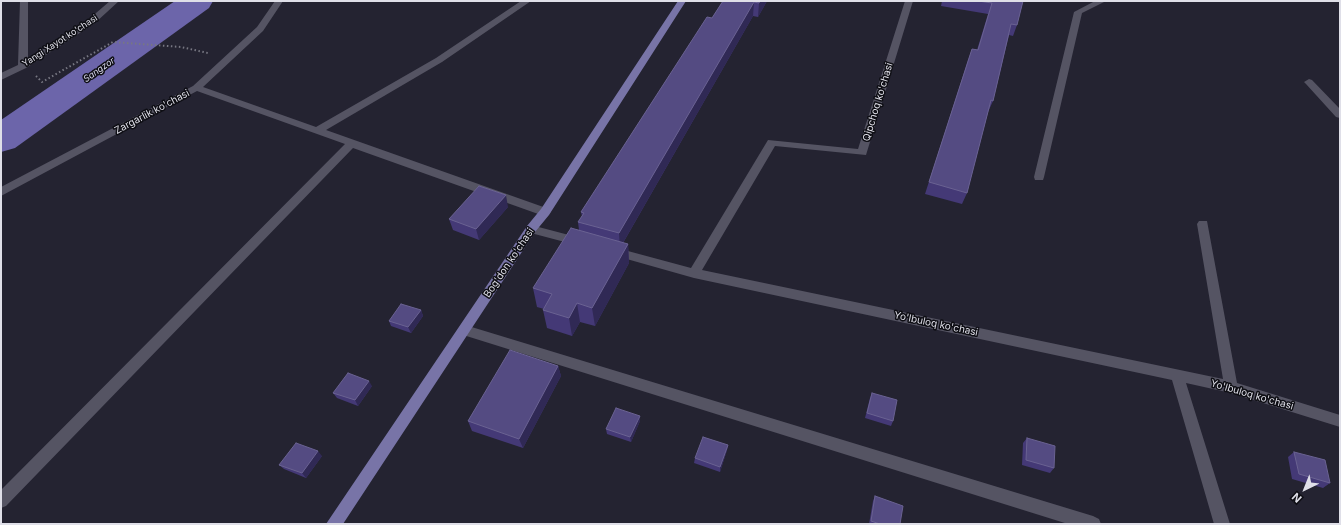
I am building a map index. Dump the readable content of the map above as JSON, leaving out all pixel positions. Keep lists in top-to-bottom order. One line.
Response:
{"streets":{"main road":["Bog'don ko'chasi"],"street":["Yangi Xayot ko'chasi","Qipchoq ko'chasi","Zargarlik ko'chasi","Yo'lbuloq ko'chasi"]},"crossings":[["Qipchoq ko'chasi","Yo'lbuloq ko'chasi"],["Bog'don ko'chasi","Yo'lbuloq ko'chasi"]],"water":["Sangzor"],"north":"bottom left"}
